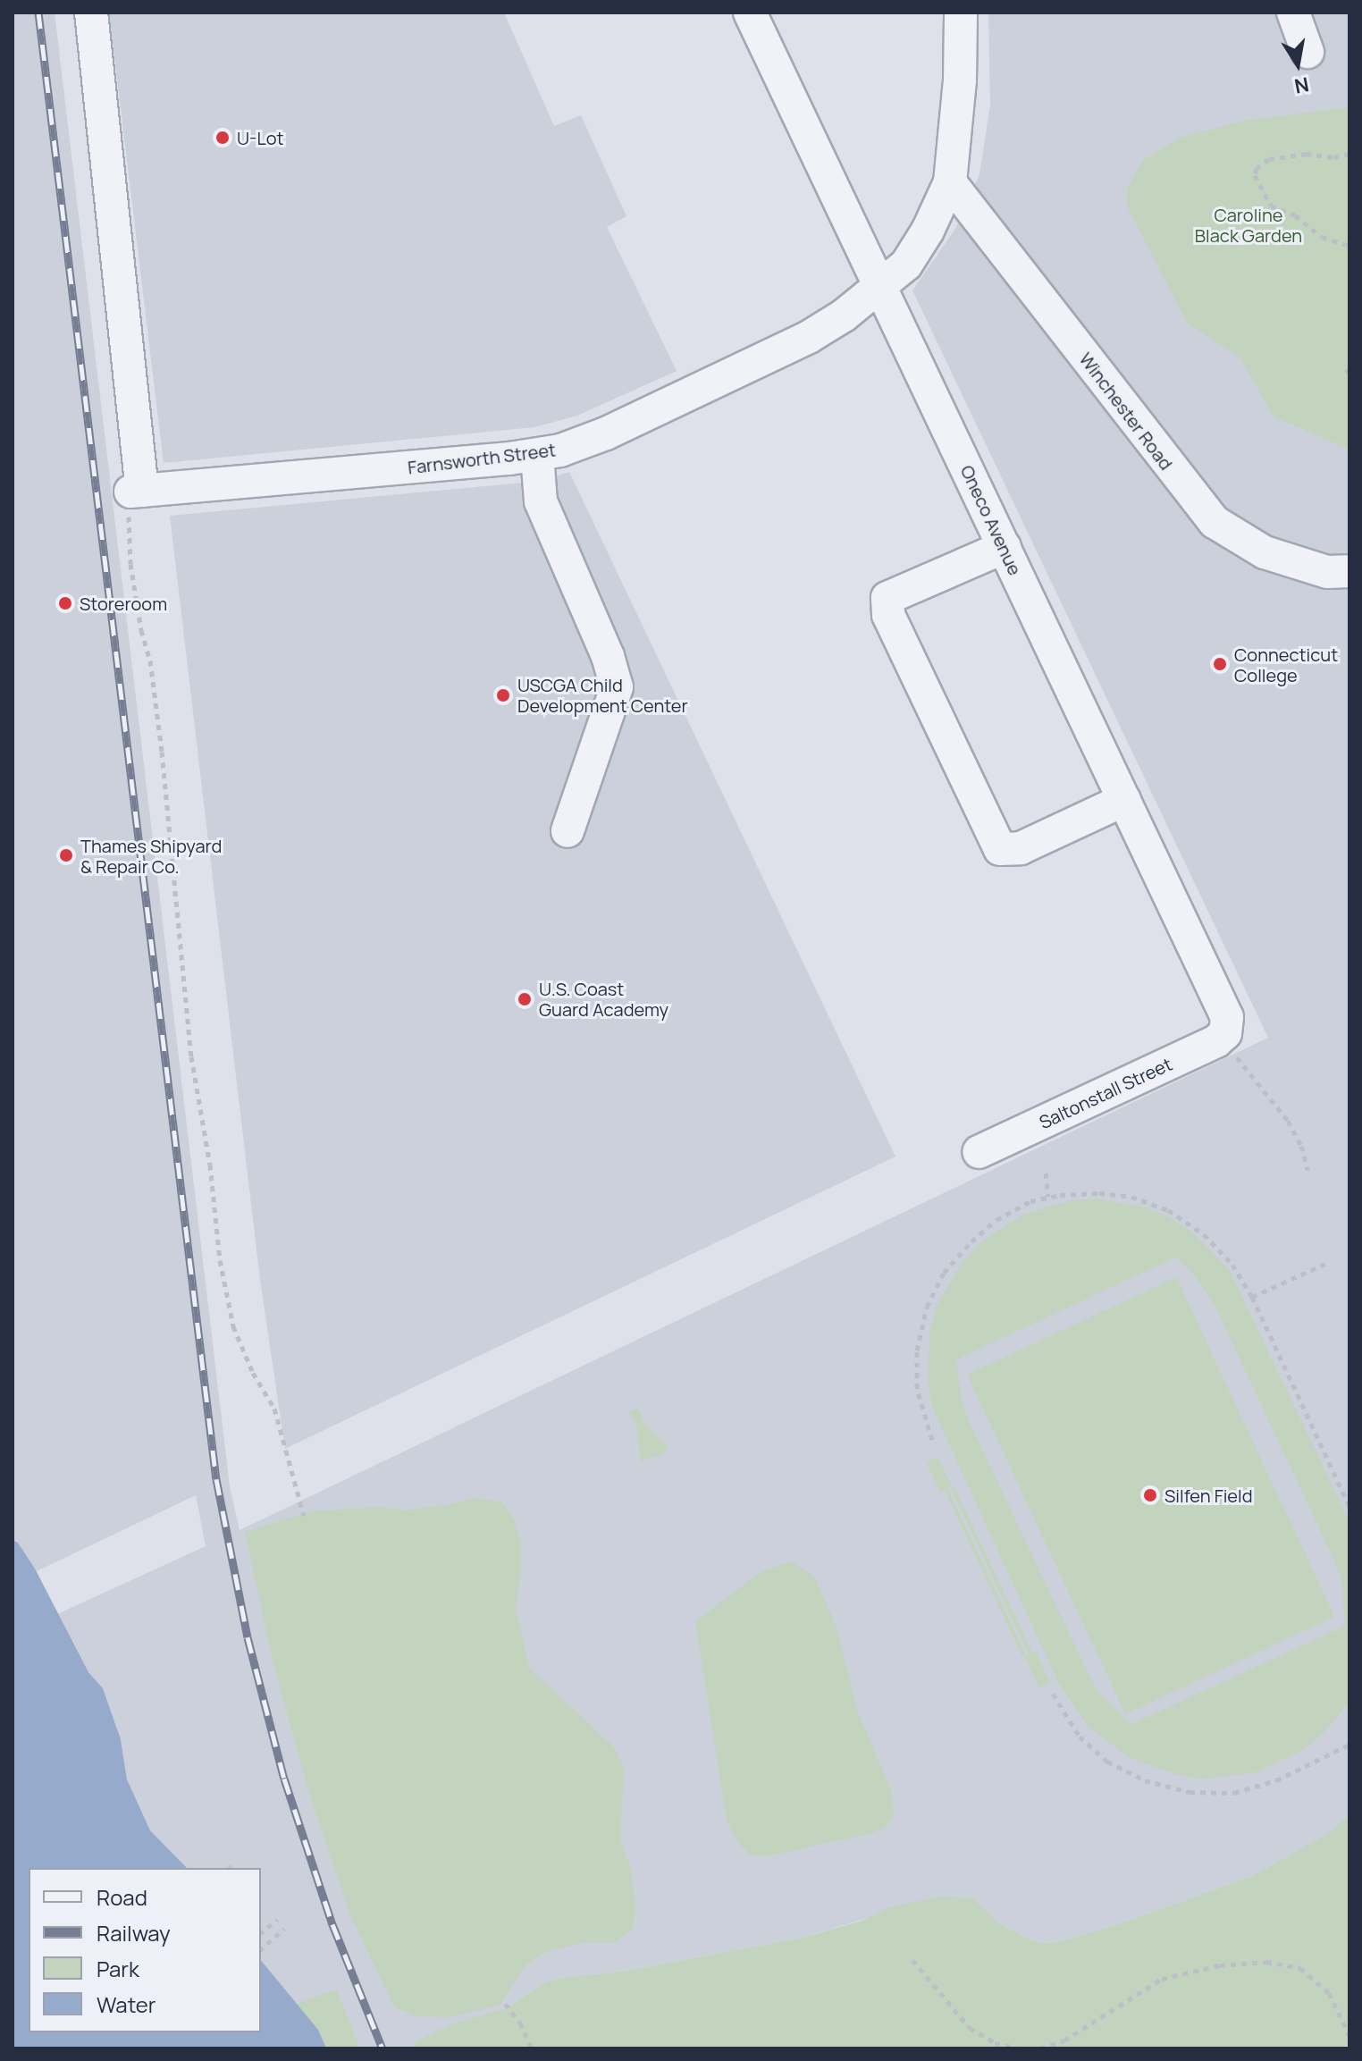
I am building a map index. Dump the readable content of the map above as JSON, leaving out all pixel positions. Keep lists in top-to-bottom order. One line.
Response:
{"streets":{"street":["Winchester Road","Farnsworth Street","Oneco Avenue","Saltonstall Street"]},"crossings":[["Winchester Road","Farnsworth Street"],["Farnsworth Street","Oneco Avenue"],["Oneco Avenue","Saltonstall Street"]],"parks":["Caroline Black Garden"],"places":["U-Lot","Storeroom","Connecticut College","USCGA Child Development Center","Thames Shipyard & Repair Co.","U.S. Coast Guard Academy","Silfen Field"],"legend":["Road","Railway","Park","Water"],"north":"bottom"}
